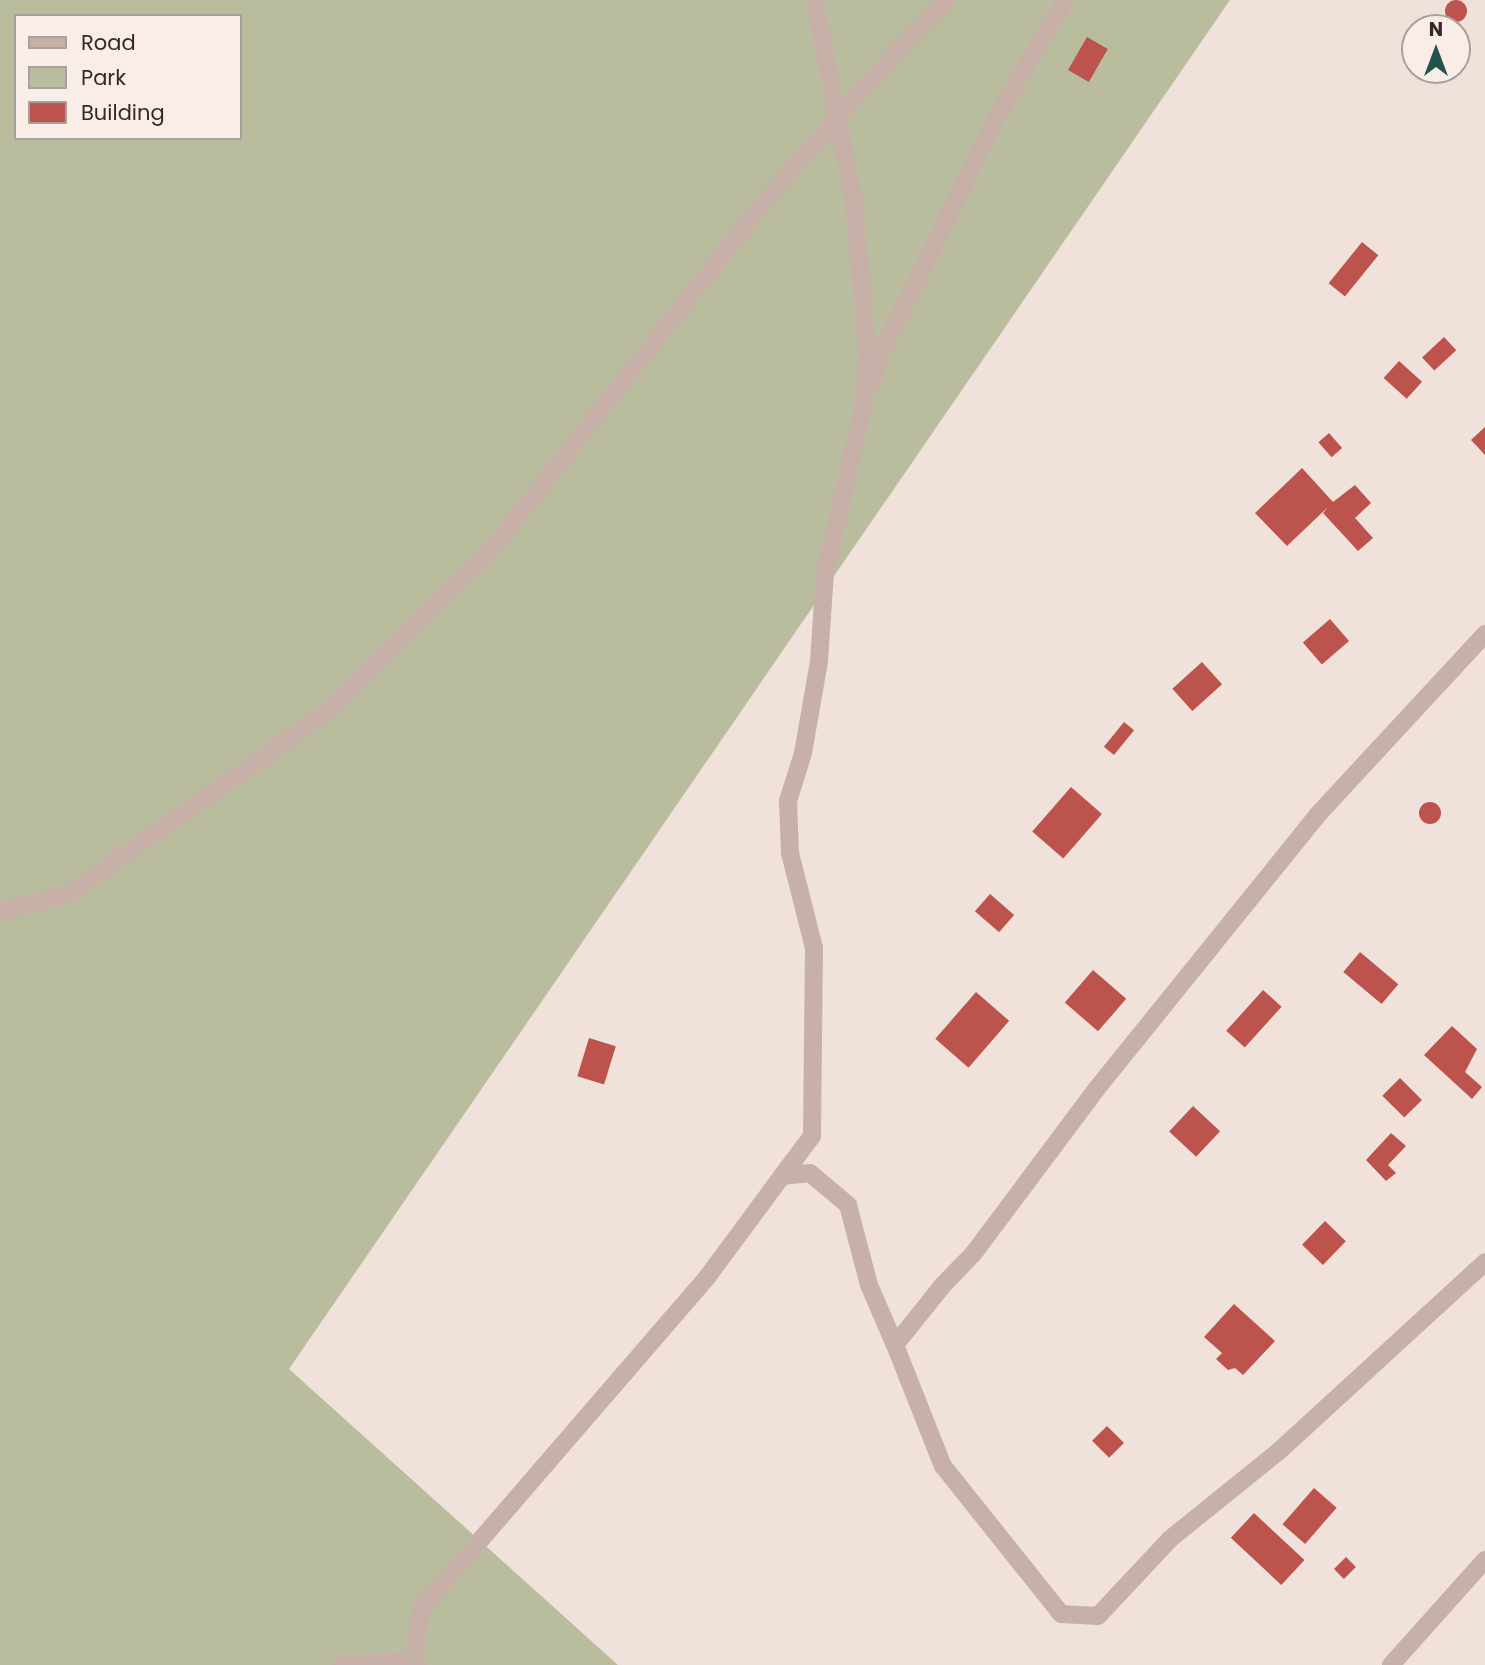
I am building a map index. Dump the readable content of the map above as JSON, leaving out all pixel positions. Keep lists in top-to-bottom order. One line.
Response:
{"legend":["Road","Park","Building"],"north":"top"}
